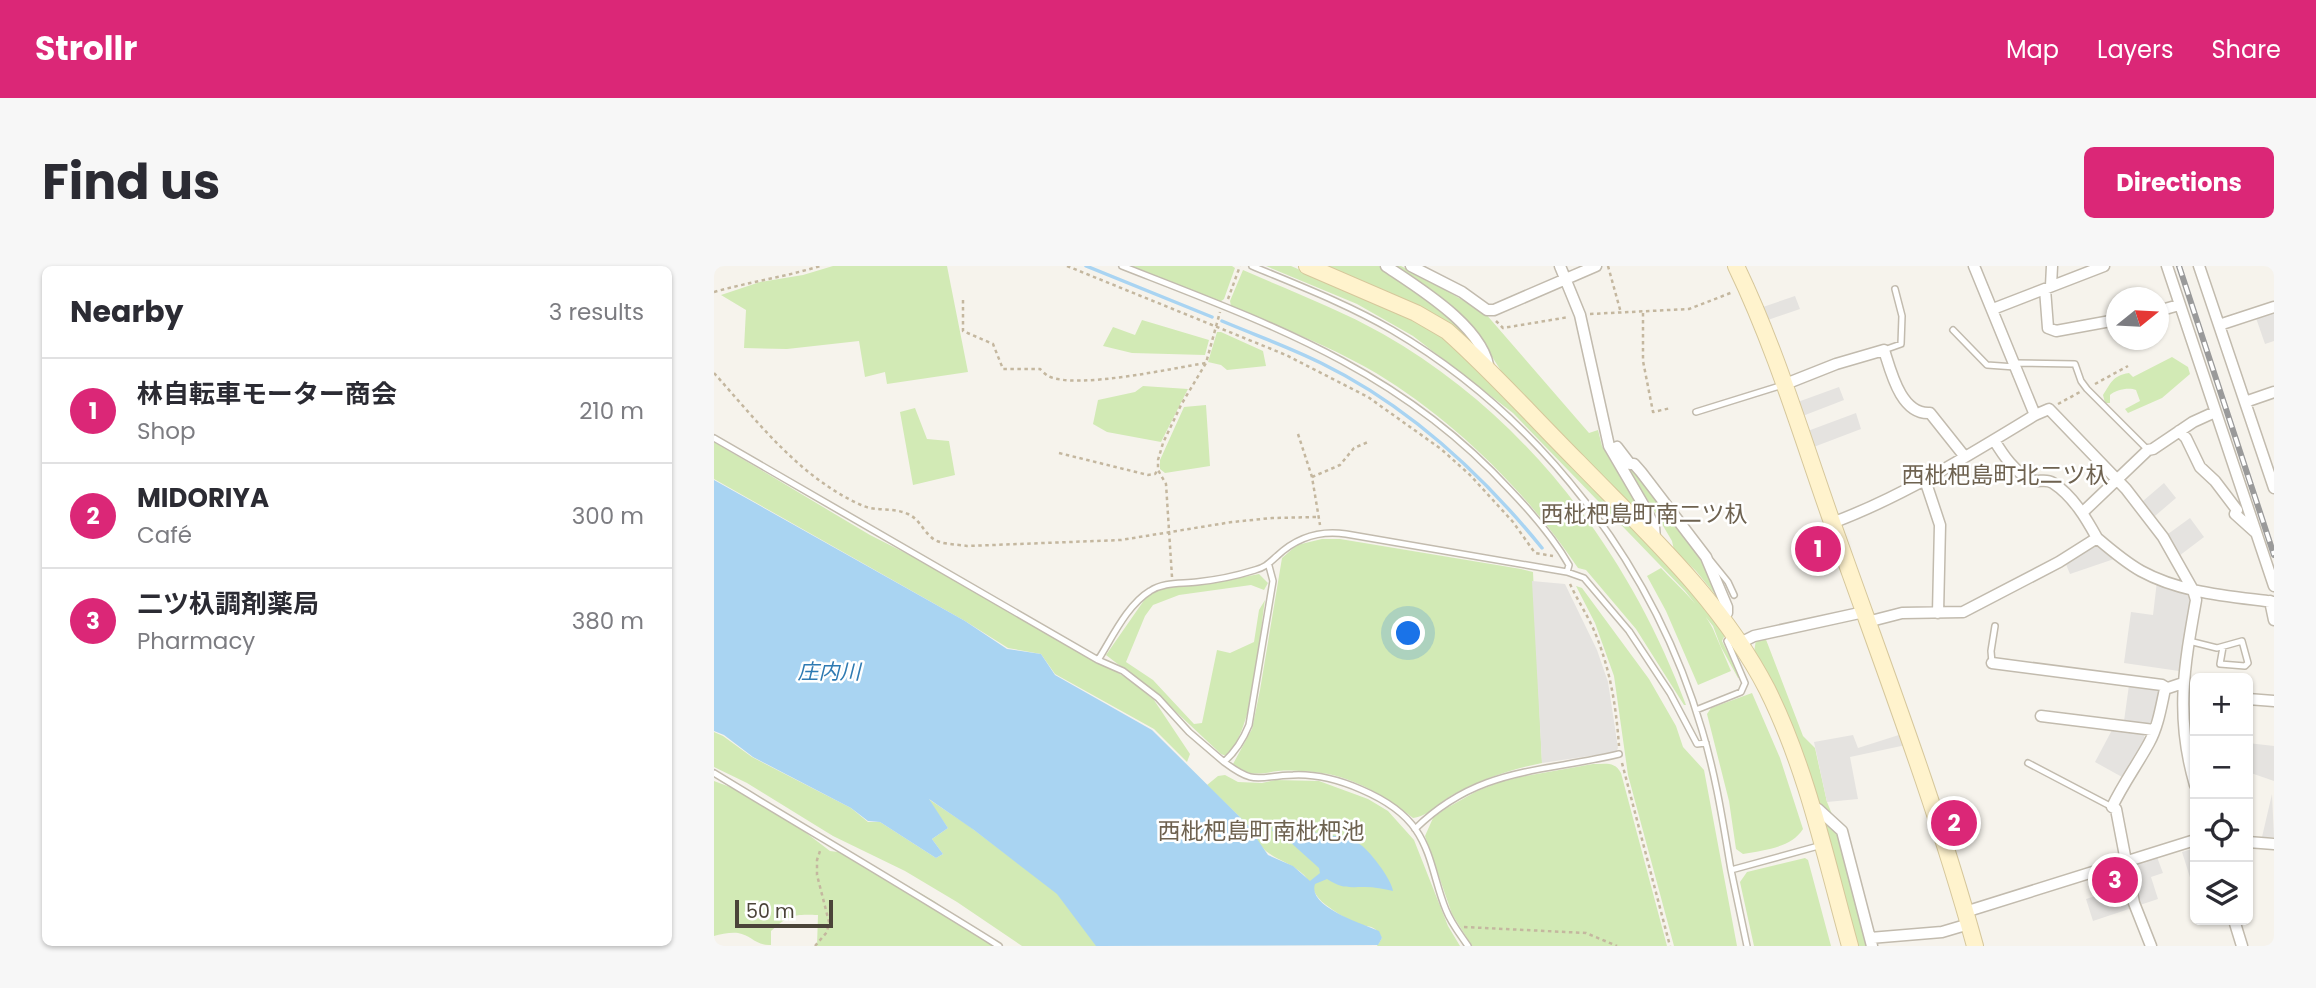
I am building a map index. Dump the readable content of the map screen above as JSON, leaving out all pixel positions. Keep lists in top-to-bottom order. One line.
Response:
{"districts":["西枇杷島町北二ツ杁","西枇杷島町南二ツ杁","西枇杷島町南枇杷池"],"water":["庄内川"],"scale_bar":"50 m","north":"right","page":{"header":"Strollr","nav":["Map","Layers","Share"],"title":"Find us","buttons":"Directions","heading":["Nearby","3 results"],"list":[{"mark":"1","name":"林自転車モーター商会","note":"Shop","value":"210 m"},{"mark":"2","name":"MIDORIYA","note":"Café","value":"300 m"},{"mark":"3","name":"二ツ杁調剤薬局","note":"Pharmacy","value":"380 m"}],"pins":["1","2","3"],"map_buttons":["+","−"],"scale":"50 m"}}
